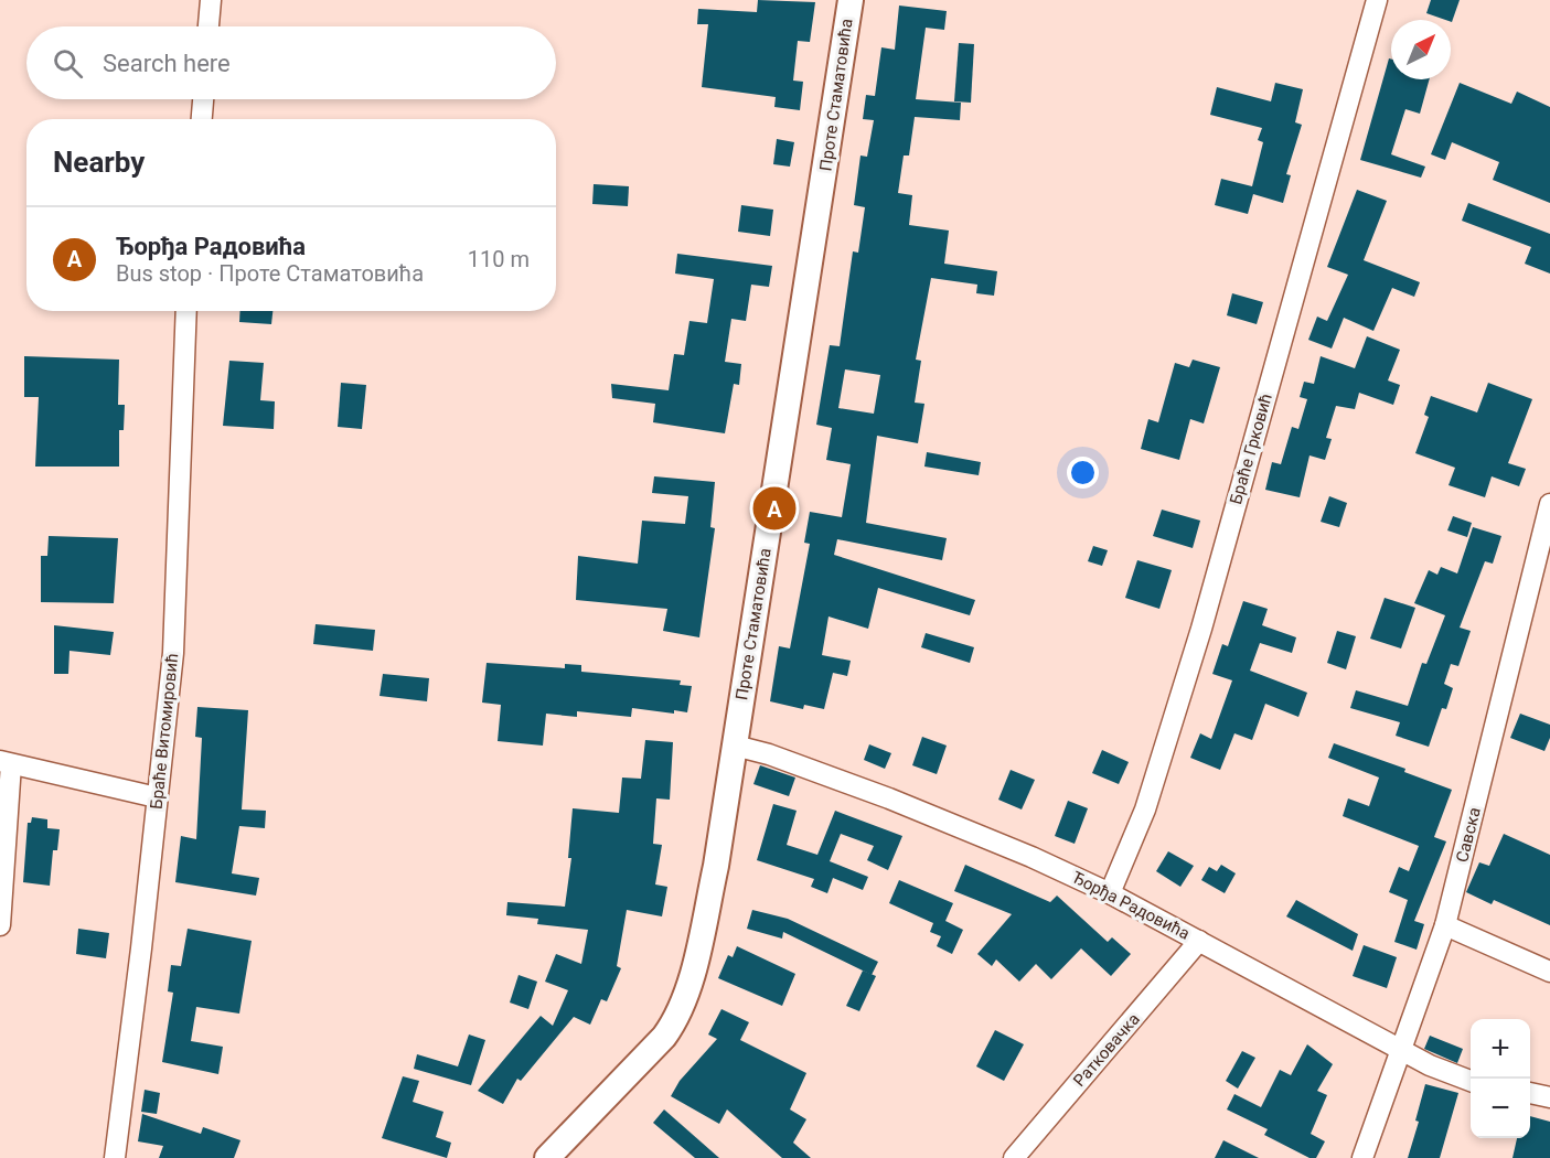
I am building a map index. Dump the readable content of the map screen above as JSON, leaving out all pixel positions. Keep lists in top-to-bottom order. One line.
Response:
{"streets":{"street":["Проте Стаматовића","Браће Грковић","Браће Витомировић","Савска","Ђорђа Радовића","Ратковачка"]},"crossings":[["Проте Стаматовића","Ђорђа Радовића"],["Браће Грковић","Ђорђа Радовића"],["Савска","Ђорђа Радовића"],["Ђорђа Радовића","Ратковачка"]],"north":"top right","page":{"search":"Search here","heading":"Nearby","list":[{"mark":"A","name":"Ђорђа Радовића","note":"Bus stop · Проте Стаматовића","value":"110 m"}],"pins":"A","map_buttons":["+","−"]}}
